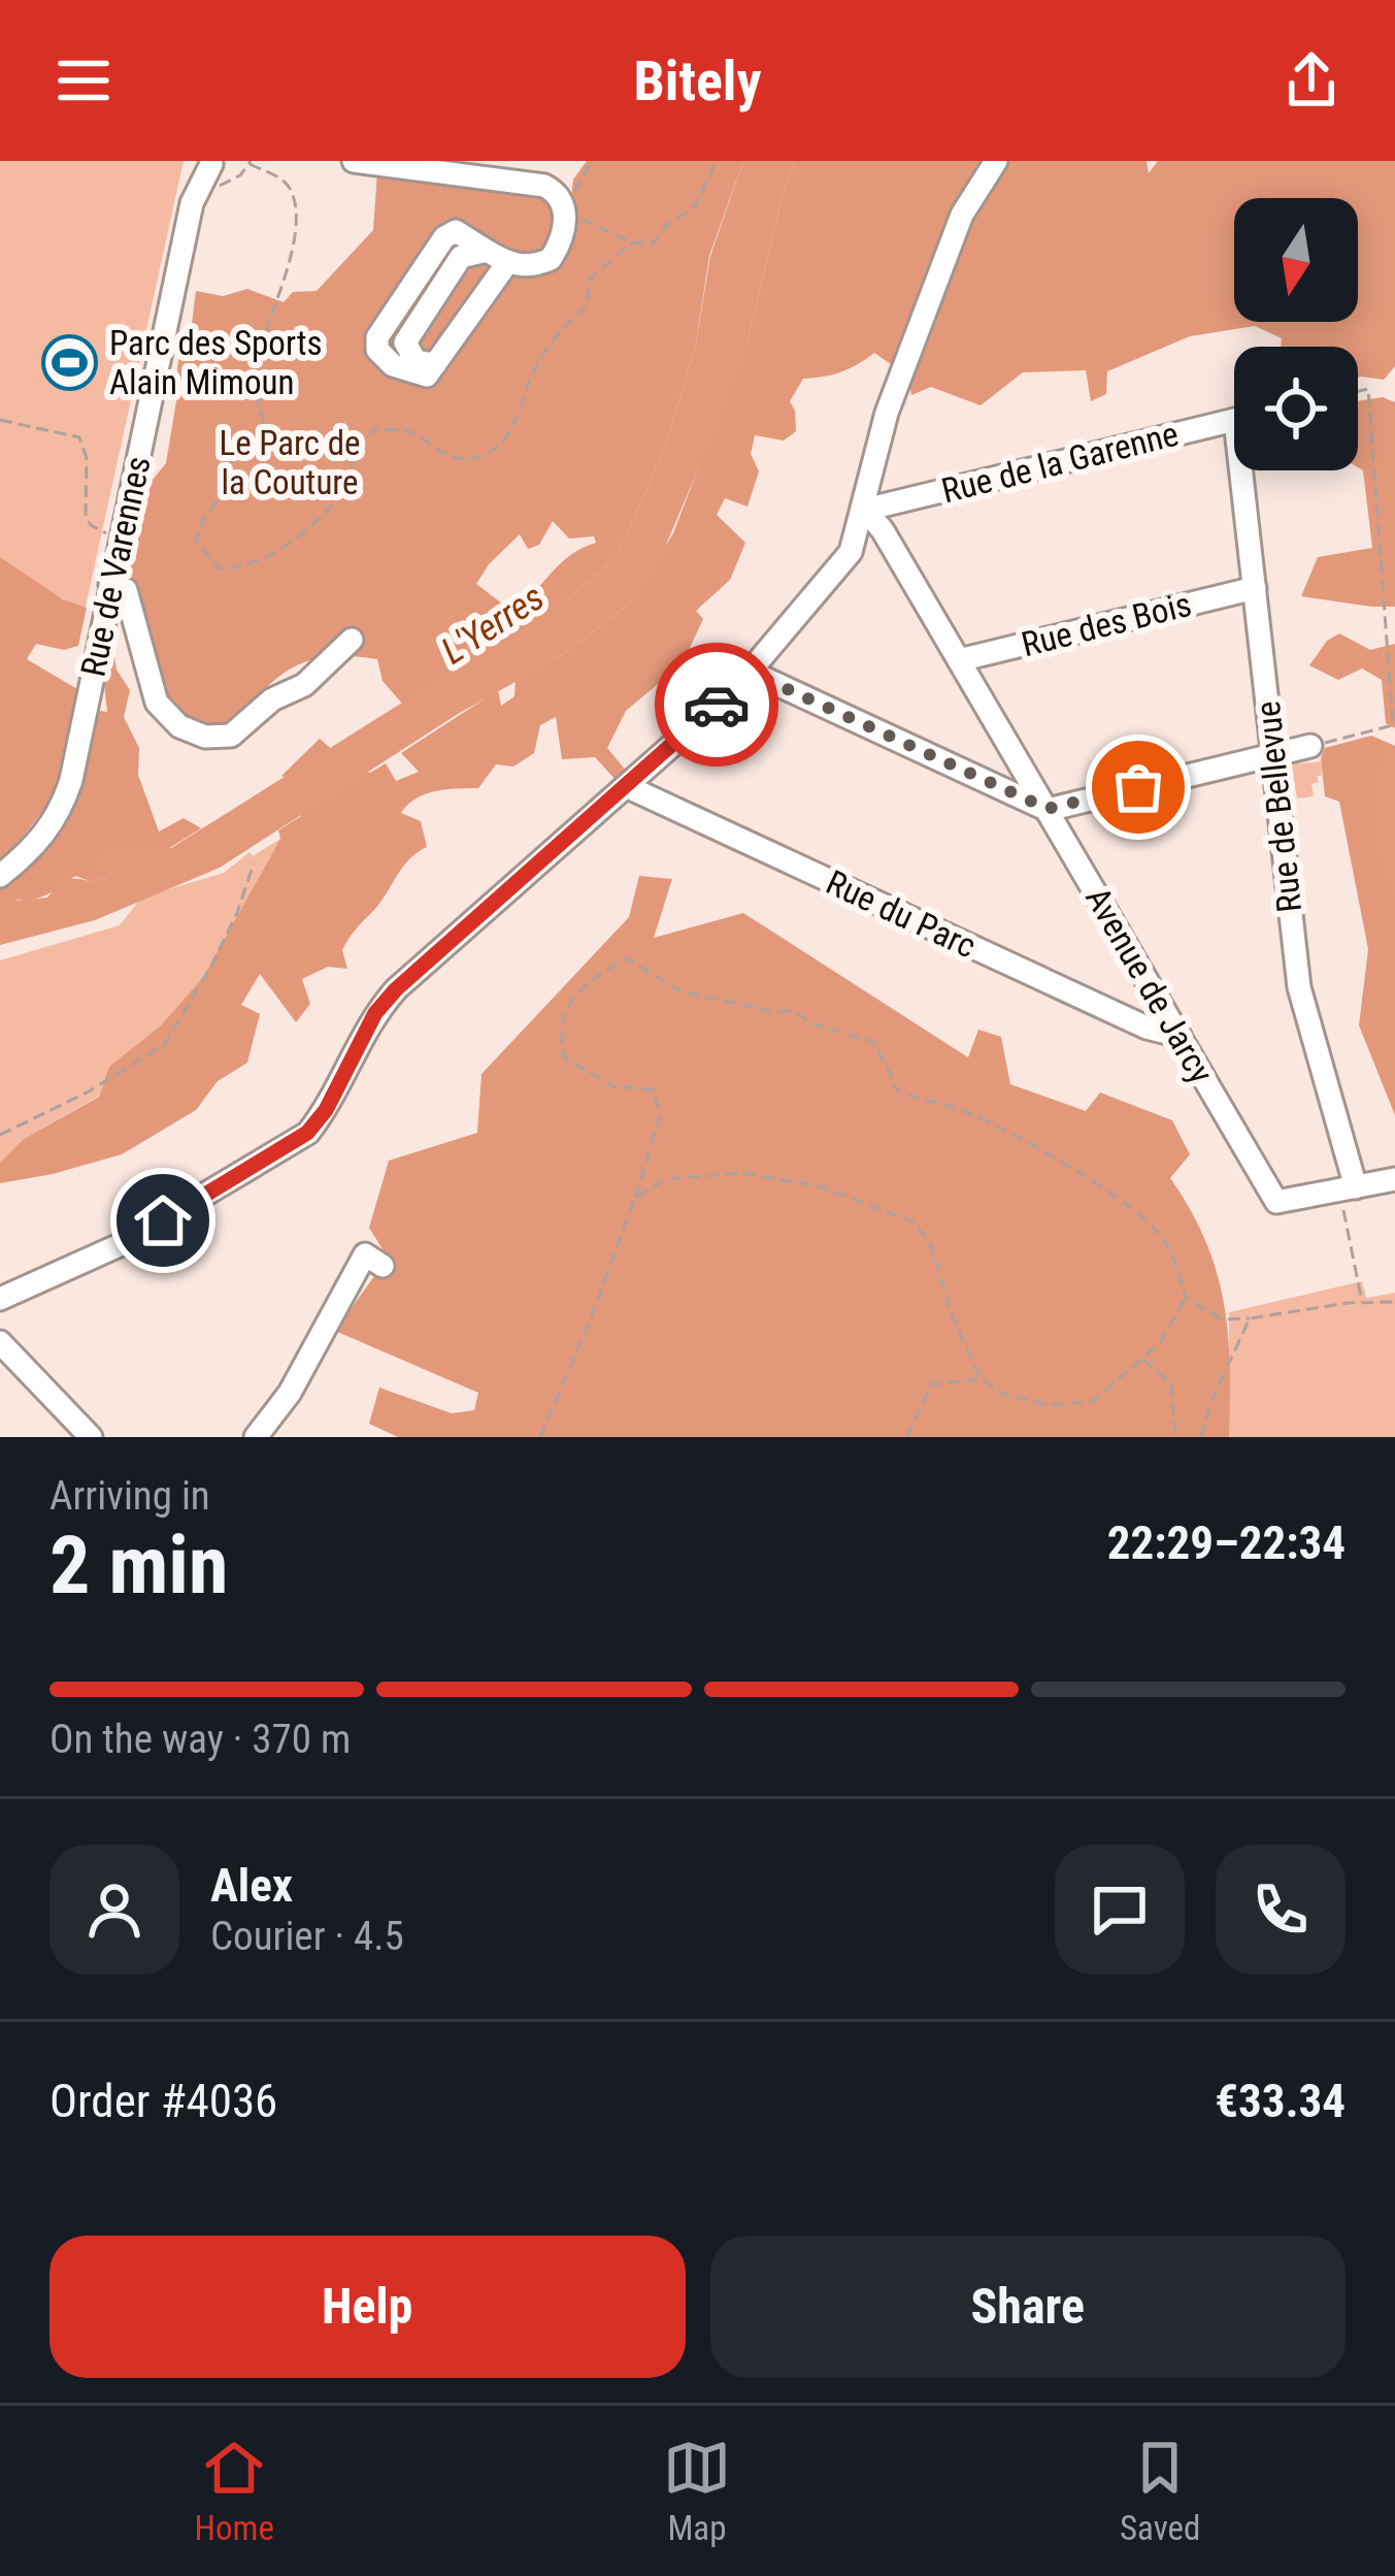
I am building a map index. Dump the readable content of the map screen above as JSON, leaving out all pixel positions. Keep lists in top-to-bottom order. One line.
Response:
{"streets":{"street":["Rue de la Garenne","Rue de Varennes","Rue des Bois","Rue de Bellevue","Rue du Parc","Avenue de Jarcy"]},"crossings":[["Rue de la Garenne","Avenue de Jarcy"],["Rue des Bois","Rue de Bellevue"],["Rue des Bois","Avenue de Jarcy"],["Rue de Bellevue","Avenue de Jarcy"],["Rue du Parc","Avenue de Jarcy"]],"water":["L'Yerres"],"parks":["Le Parc de la Couture"],"places":{"sports":["Parc des Sports Alain Mimoun"]},"north":"bottom","page":{"header":"Bitely","heading":["2 min","Arriving in","22:29–22:34"],"panel":["Alex","Courier · 4.5","Order #4036","€33.34"],"bar":"On the way · 370 m","buttons":["Help","Share"],"tabs":["Home","Map","Saved"]}}
